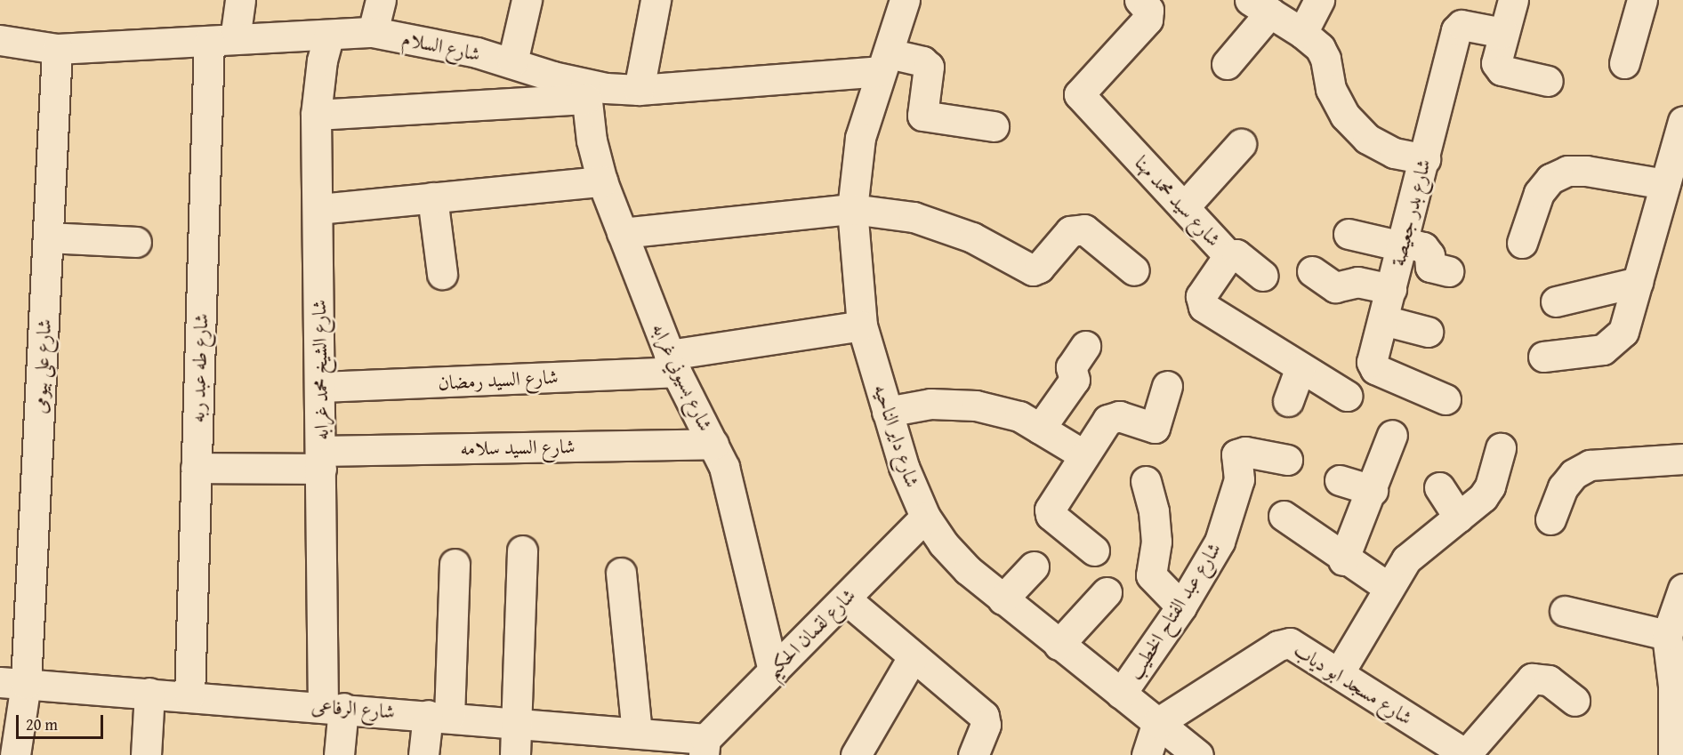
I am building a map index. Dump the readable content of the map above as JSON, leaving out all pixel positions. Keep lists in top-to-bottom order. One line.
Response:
{"streets":{"street":["شارع السلام","شارع سيد محمد مهنا","شارع بدر جعيصة","شارع على بيومى","شارع طه عبد ربه","شارع الشيخ محمد غرابه","شارع بسيوني غرابه","شارع السيد رمضان","شارع داير الناحيه","شارع السيد سلامه","شارع عبد الفتاح الخطيب","شارع لقمان الحكيم","شارع مسجد ابو دياب","شارع الرفاعى"]},"crossings":[["شارع السلام","شارع على بيومى"],["شارع السلام","شارع طه عبد ربه"],["شارع السلام","شارع الشيخ محمد غرابه"],["شارع السلام","شارع بسيوني غرابه"],["شارع السلام","شارع داير الناحيه"],["شارع على بيومى","شارع الرفاعى"],["شارع طه عبد ربه","شارع السيد سلامه"],["شارع طه عبد ربه","شارع الرفاعى"],["شارع الشيخ محمد غرابه","شارع السيد رمضان"],["شارع الشيخ محمد غرابه","شارع السيد سلامه"],["شارع الشيخ محمد غرابه","شارع الرفاعى"],["شارع بسيوني غرابه","شارع السيد رمضان"],["شارع بسيوني غرابه","شارع السيد سلامه"],["شارع بسيوني غرابه","شارع لقمان الحكيم"],["شارع السيد رمضان","شارع داير الناحيه"],["شارع داير الناحيه","شارع عبد الفتاح الخطيب"],["شارع داير الناحيه","شارع لقمان الحكيم"],["شارع داير الناحيه","شارع مسجد ابو دياب"],["شارع لقمان الحكيم","شارع الرفاعى"]],"scale_bar":"20 m"}
